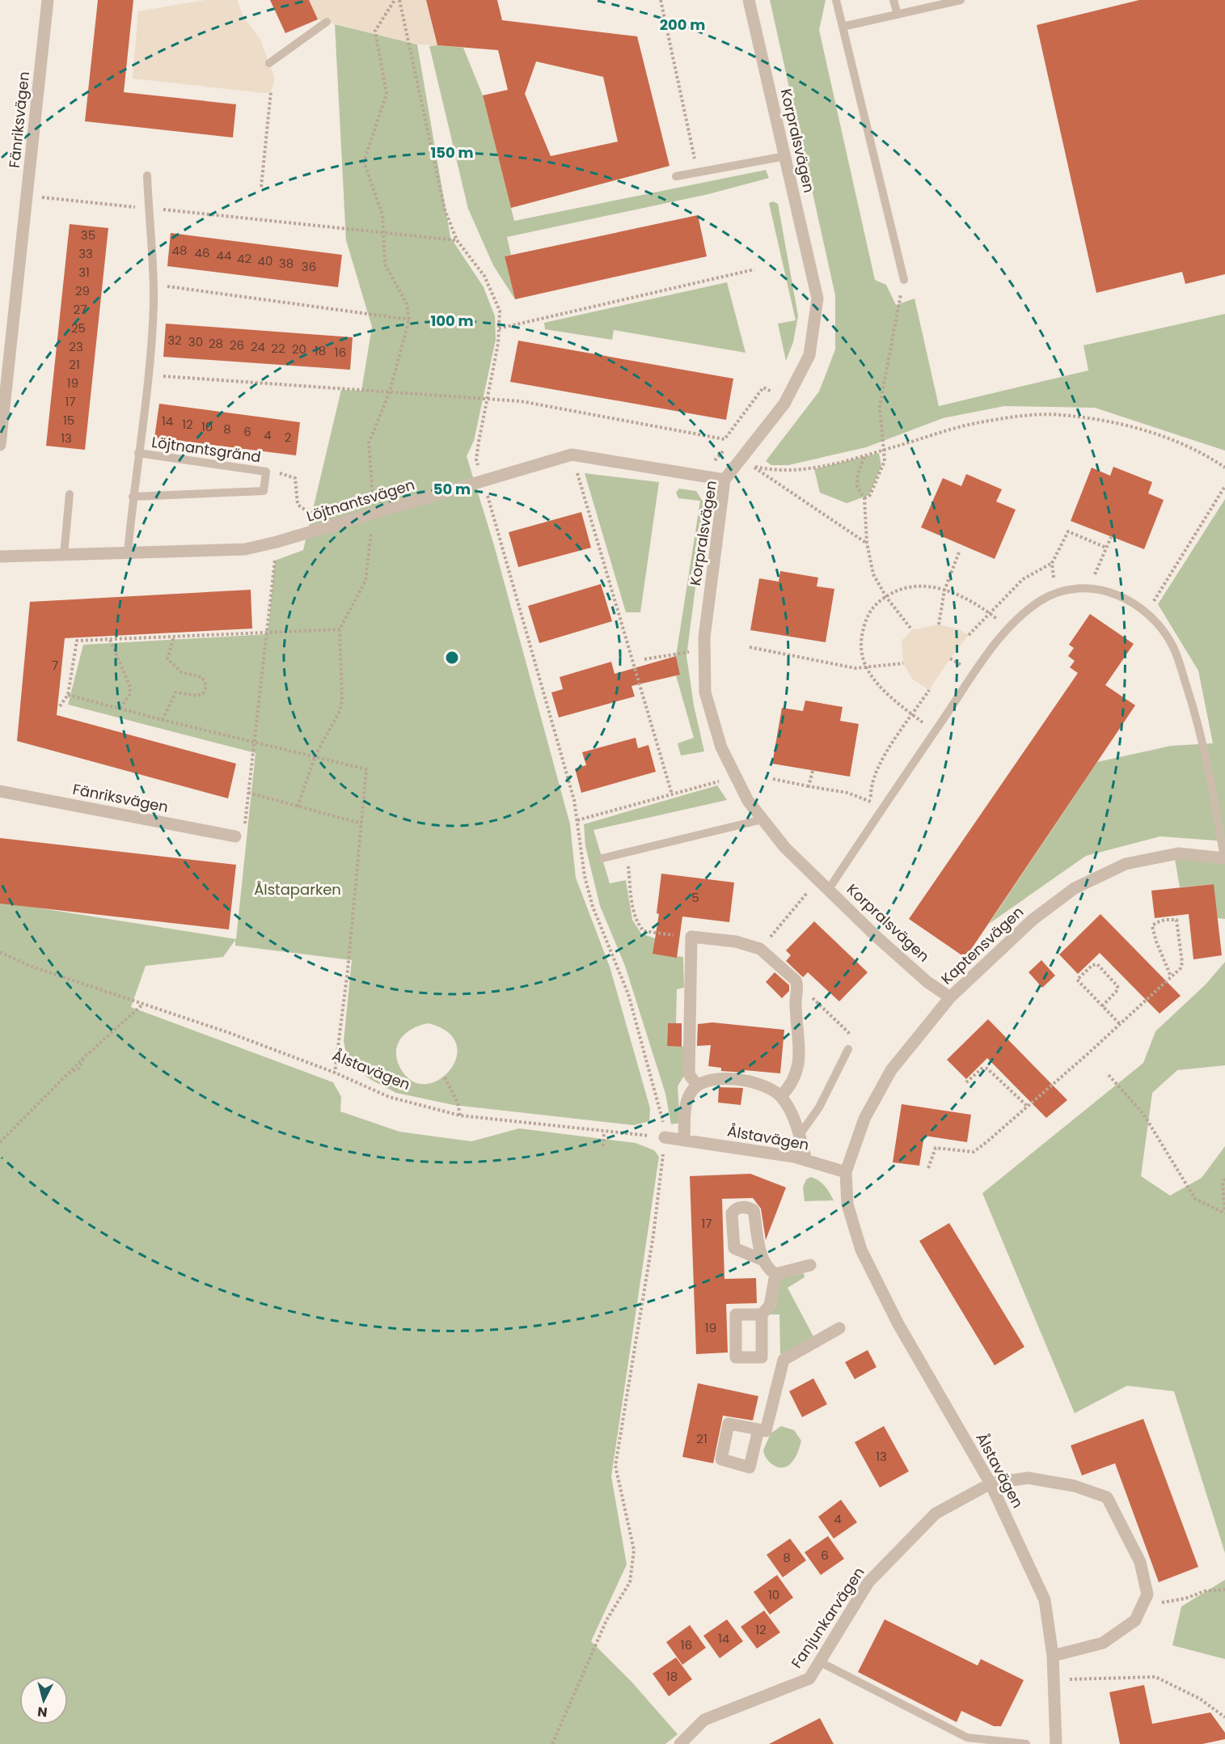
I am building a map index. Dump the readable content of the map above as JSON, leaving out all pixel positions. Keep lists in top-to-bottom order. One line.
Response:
{"streets":{"street":["Fänriksvägen","Korpralsvägen","Löjtnantsvägen","Kaptensvägen","Ålstavägen","Fanjunkarvägen"],"lane":["Löjtnantsgränd"]},"crossings":[["Korpralsvägen","Löjtnantsvägen"],["Korpralsvägen","Kaptensvägen"],["Löjtnantsgränd","Löjtnantsvägen"],["Kaptensvägen","Ålstavägen"],["Ålstavägen","Fanjunkarvägen"]],"parks":["Ålstaparken"],"house_numbers":["35","48","46","33","44","42","40","38","36","31","29","27","25","32","30","28","26","23","24","22","20","18","16","21","19","17","15","14","12","10","8","6","4","2","13","7","5","17","19","21","13","4","6","8","10","12","14","16","18"],"north":"bottom","rings":["200 m","150 m","100 m","50 m"]}
